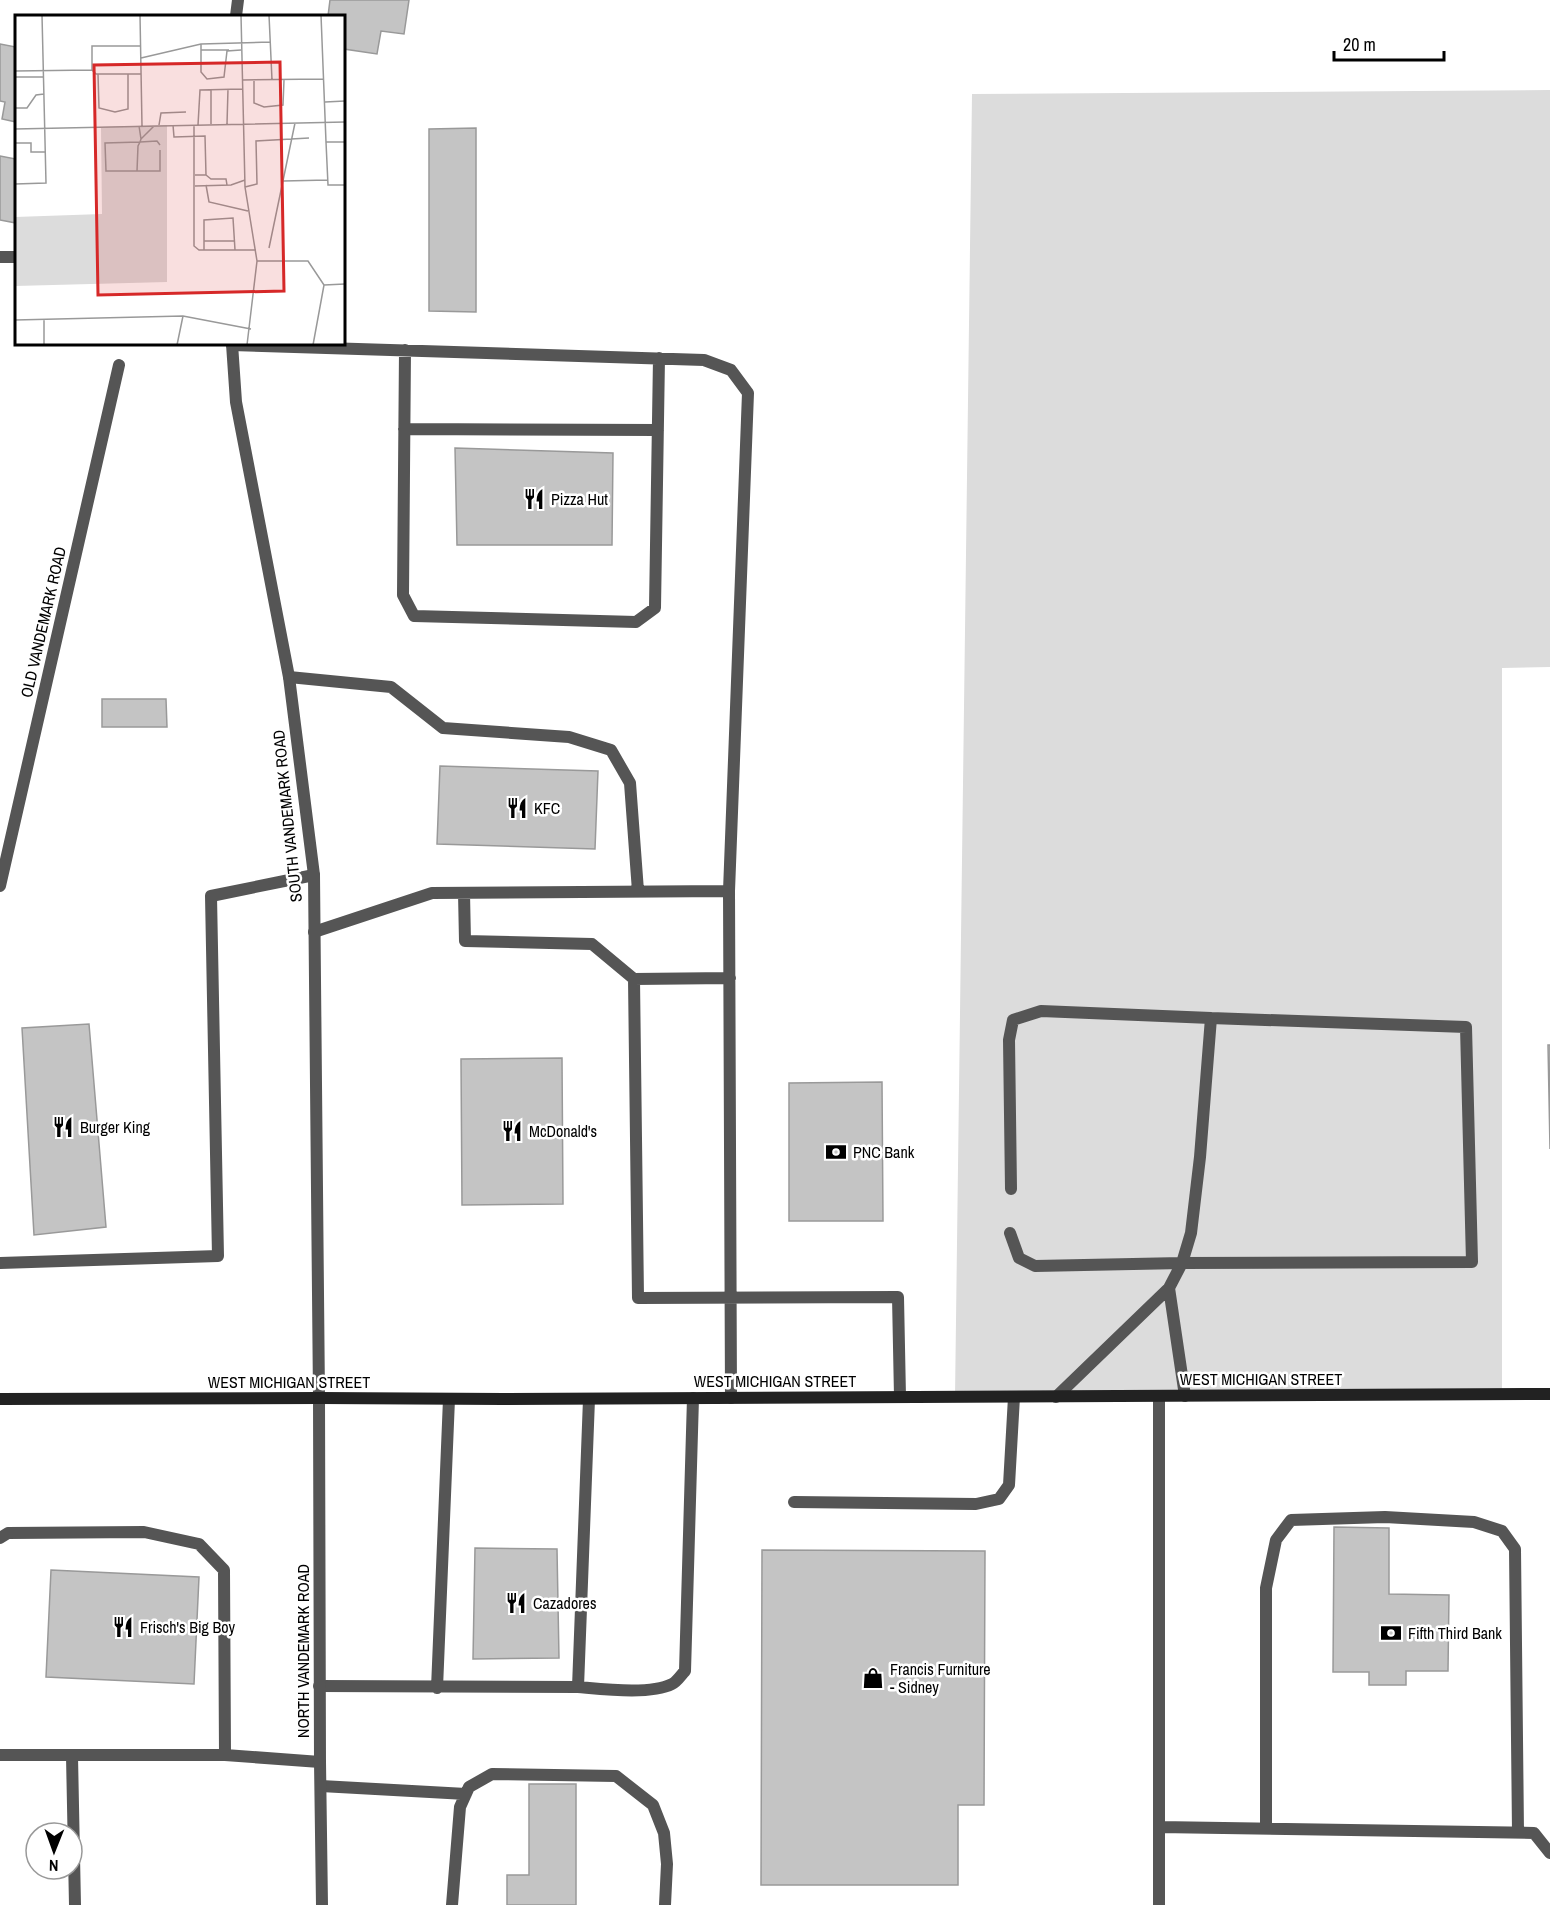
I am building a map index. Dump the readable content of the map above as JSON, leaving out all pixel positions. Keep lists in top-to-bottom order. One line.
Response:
{"streets":{"main road":["WEST MICHIGAN STREET"],"street":["OLD VANDEMARK ROAD","SOUTH VANDEMARK ROAD","NORTH VANDEMARK ROAD"]},"crossings":[["SOUTH VANDEMARK ROAD","WEST MICHIGAN STREET"],["SOUTH VANDEMARK ROAD","NORTH VANDEMARK ROAD"],["WEST MICHIGAN STREET","NORTH VANDEMARK ROAD"]],"places":{"restaurant":["Pizza Hut","KFC","Burger King","McDonald's","Cazadores","Frisch's Big Boy"],"bank":["PNC Bank","Fifth Third Bank"],"shop":["Francis Furniture - Sidney"]},"scale_bar":"20 m","north":"bottom"}
